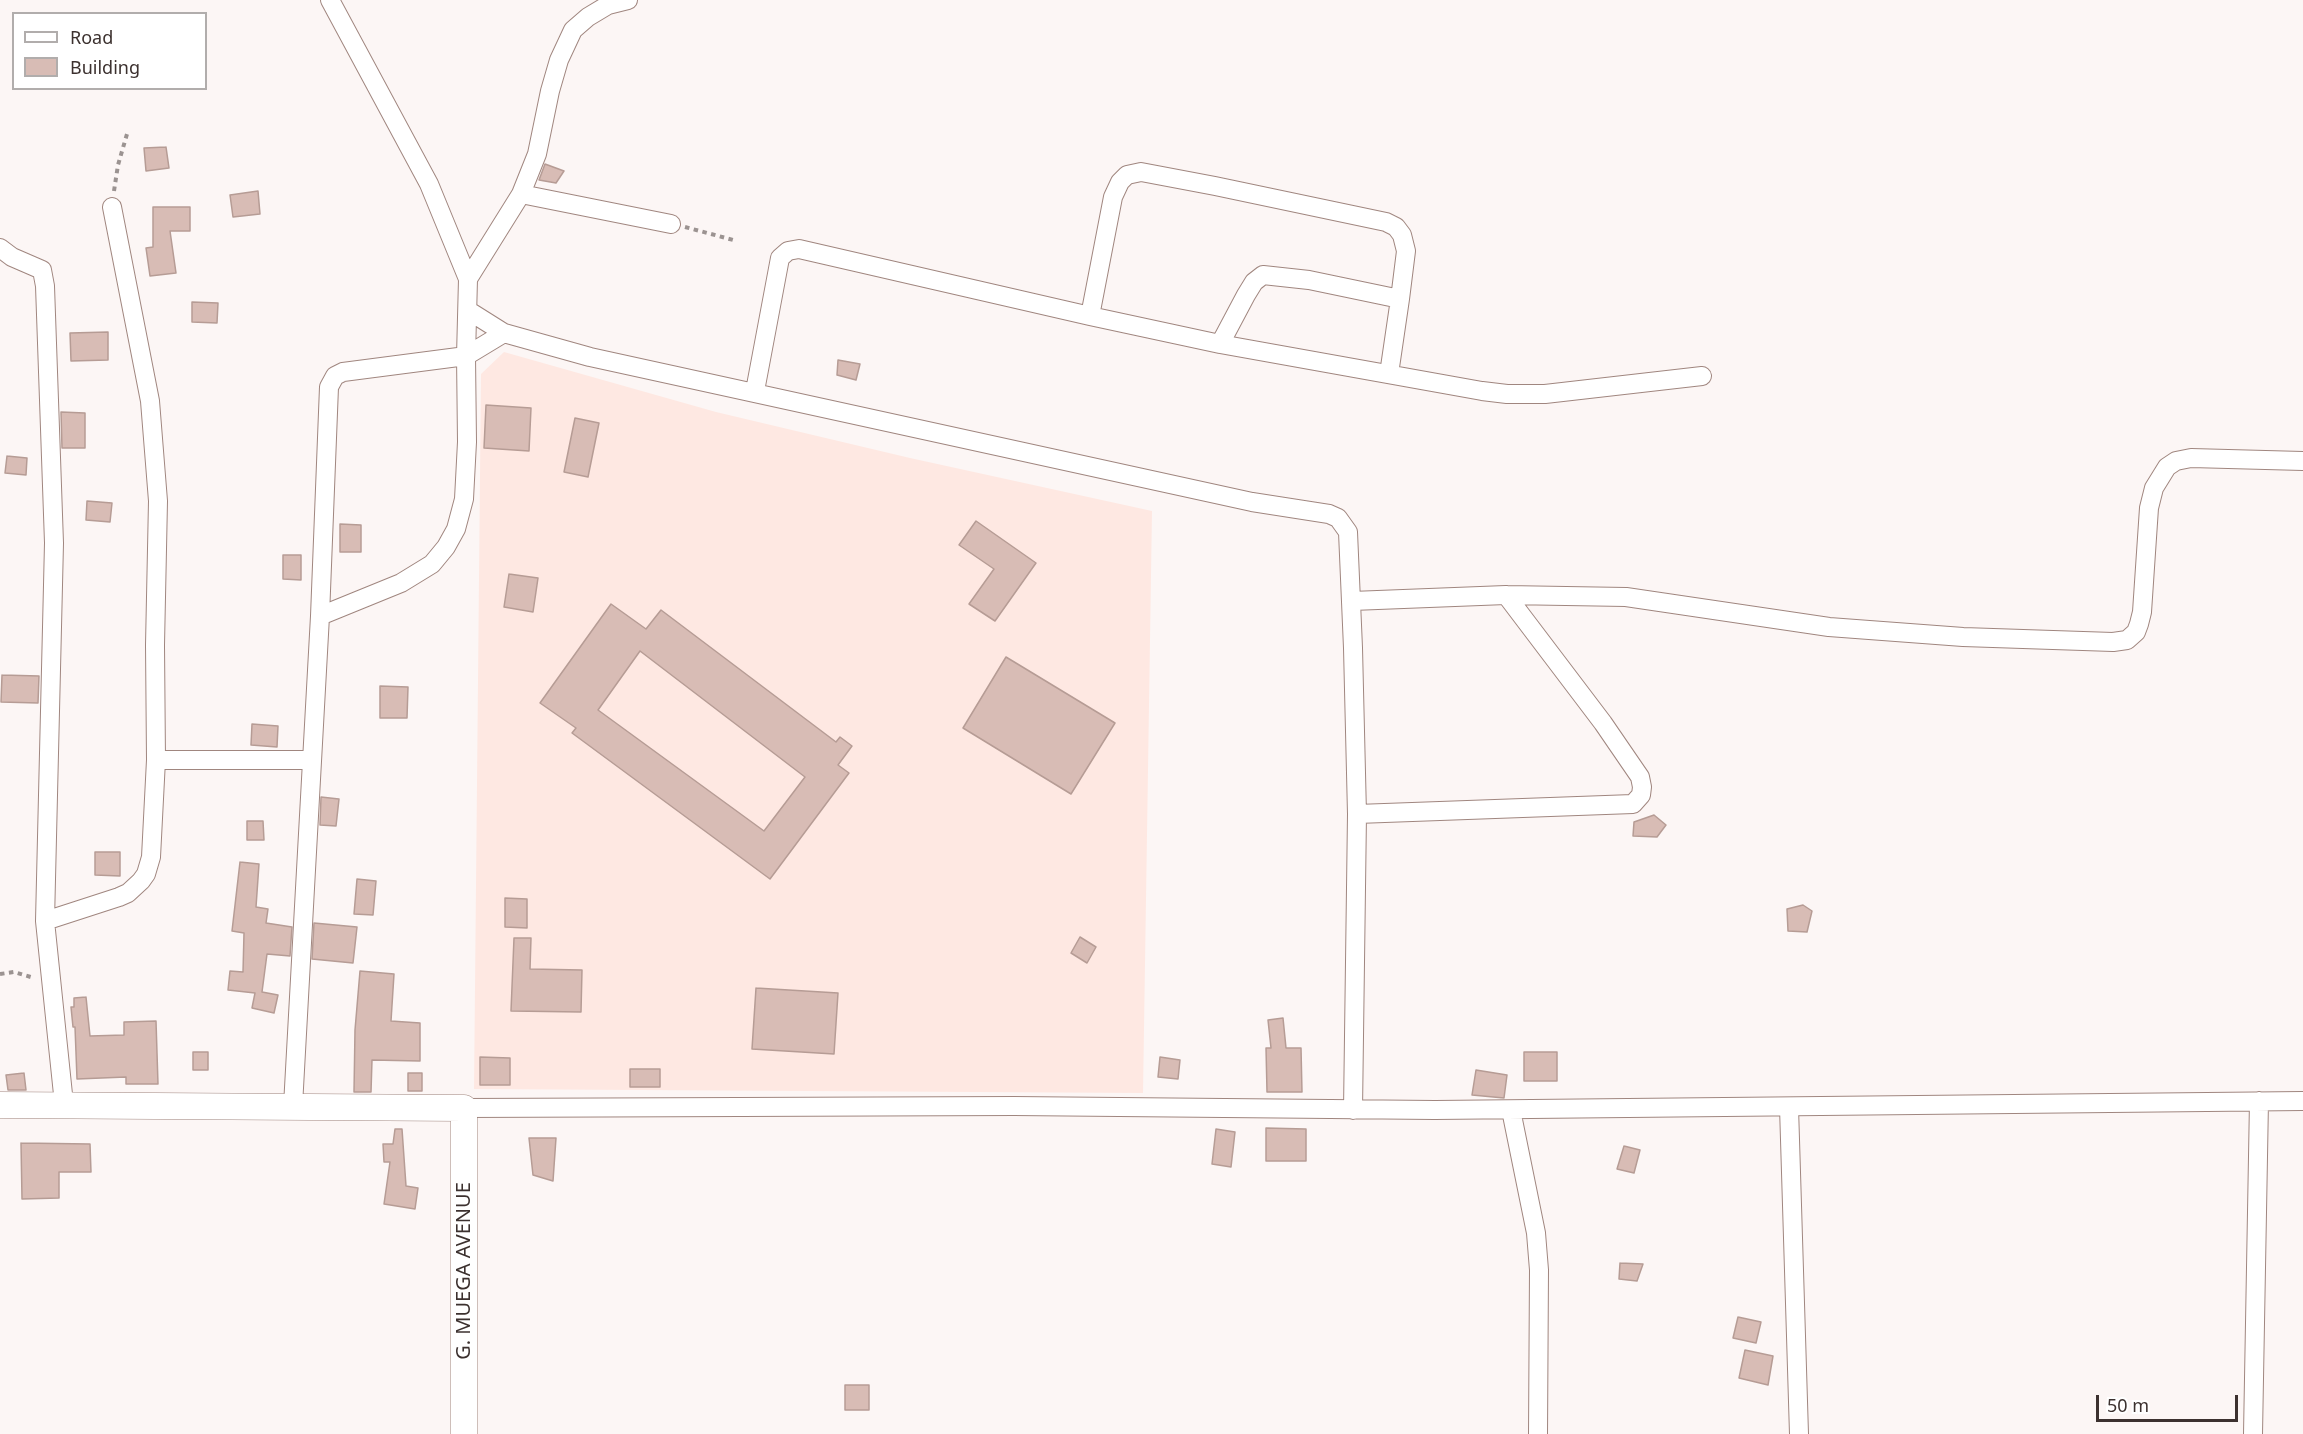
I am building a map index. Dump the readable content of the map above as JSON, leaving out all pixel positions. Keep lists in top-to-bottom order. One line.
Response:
{"streets":{"street":["G. MUEGA AVENUE"]},"legend":["Road","Building"],"scale_bar":"50 m"}
